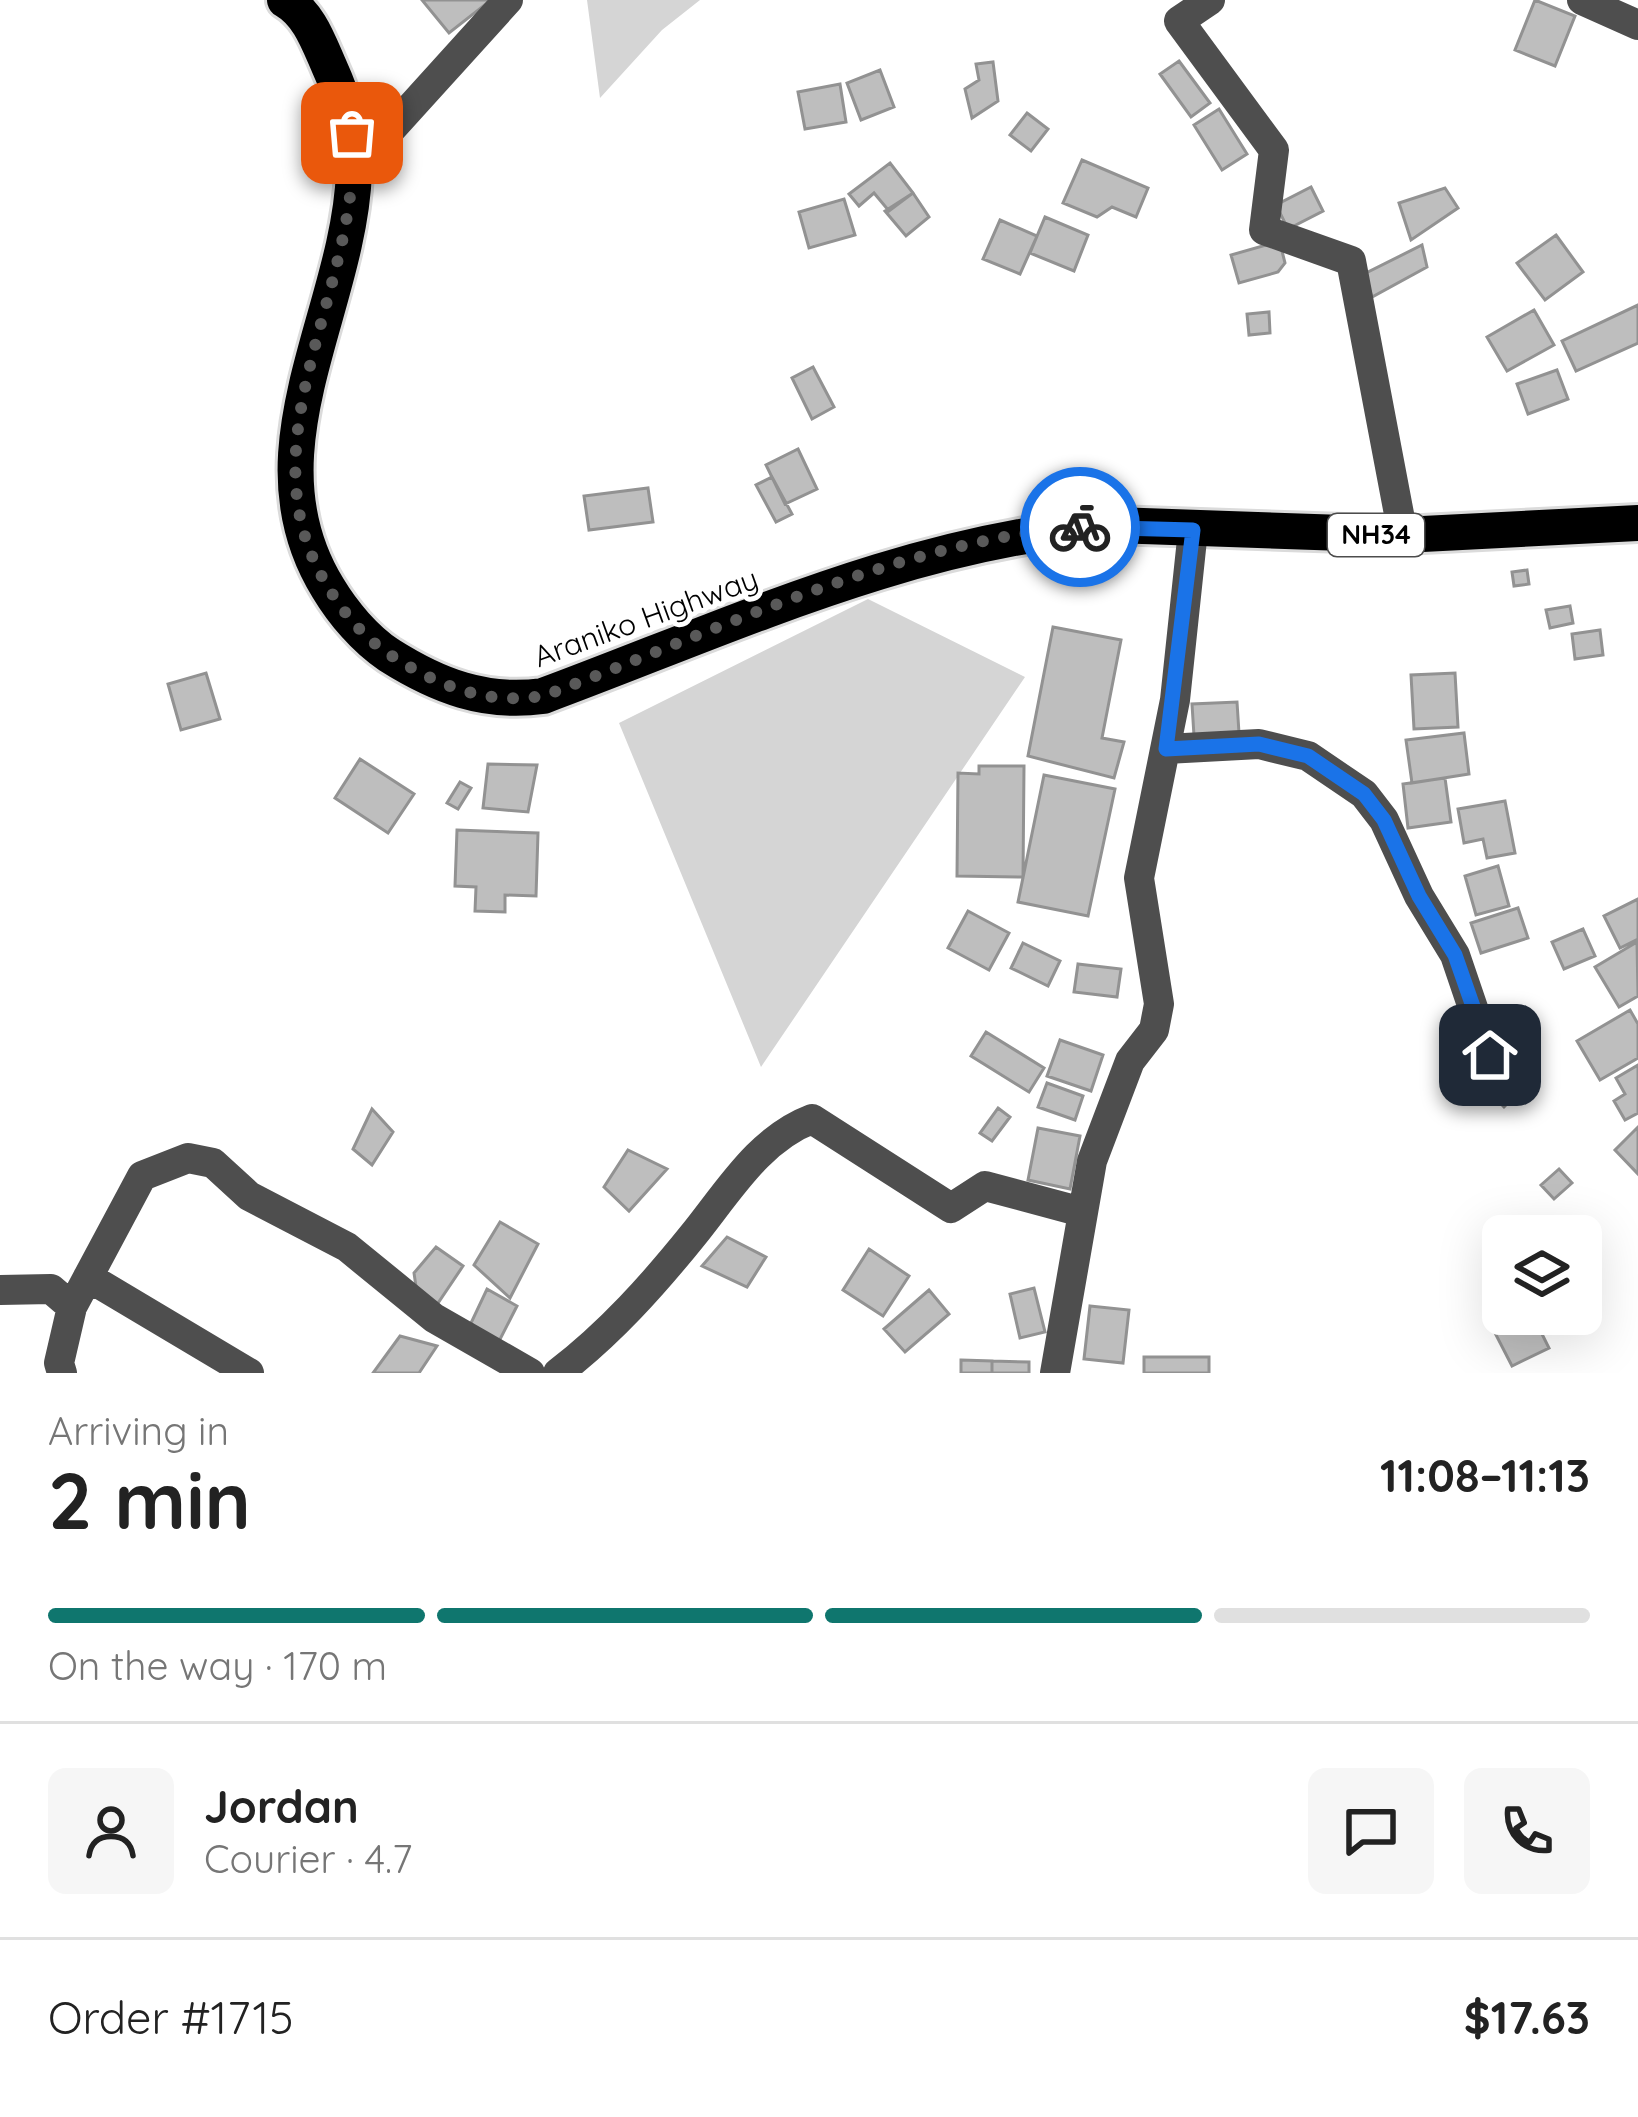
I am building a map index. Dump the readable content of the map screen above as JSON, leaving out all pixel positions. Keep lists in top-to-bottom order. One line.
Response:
{"streets":{"highway":["NH34","Araniko Highway"]},"page":{"heading":["2 min","Arriving in","11:08–11:13"],"panel":["Jordan","Courier · 4.7","Order #1715","$17.63"],"bar":"On the way · 170 m"}}
